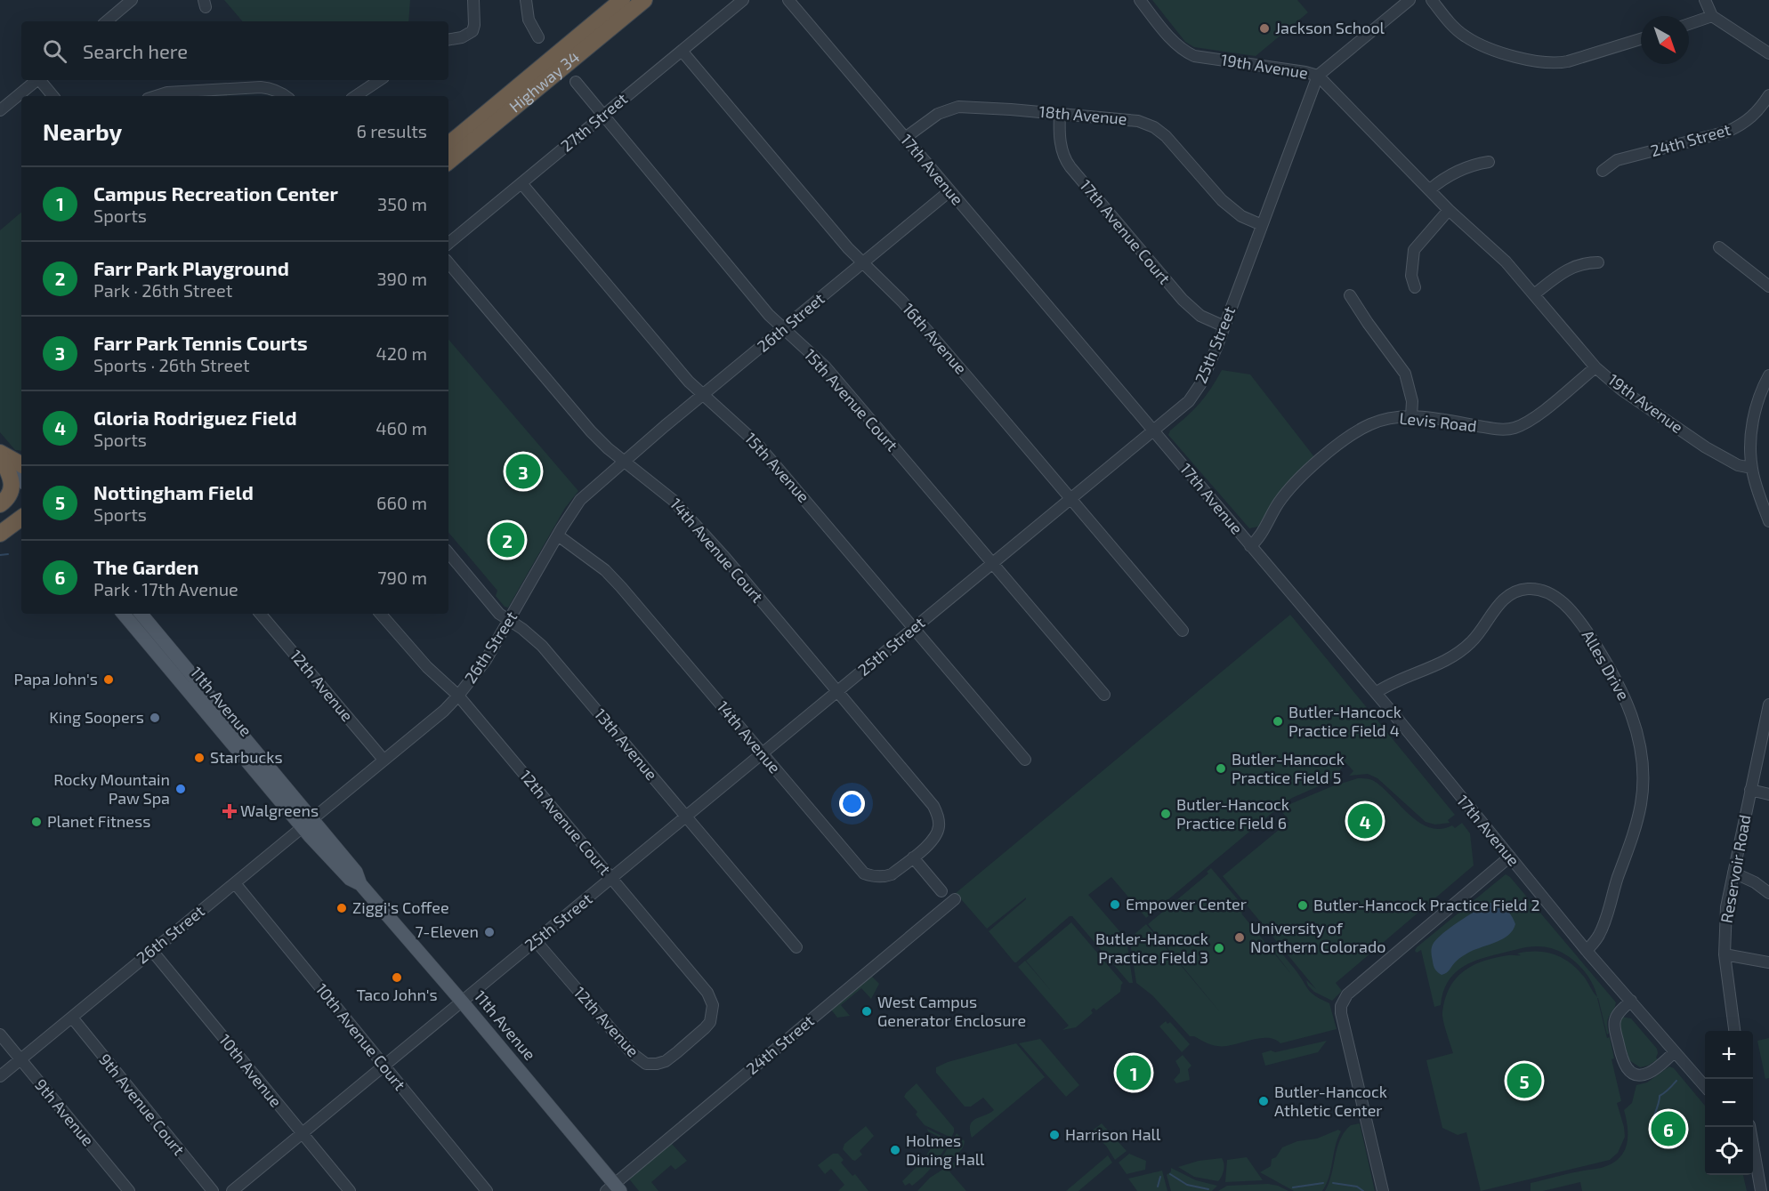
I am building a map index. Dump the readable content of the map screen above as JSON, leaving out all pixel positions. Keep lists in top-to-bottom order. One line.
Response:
{"streets":{"highway":["Highway 34"],"main road":["11th Avenue"],"street":["19th Avenue","18th Avenue","27th Street","24th Street","17th Avenue","17th Avenue Court","26th Street","16th Avenue","25th Street","15th Avenue Court","Levis Road","15th Avenue","14th Avenue Court","Alles Drive","12th Avenue","14th Avenue","13th Avenue","12th Avenue Court","Reservoir Road","10th Avenue Court","10th Avenue","9th Avenue Court","9th Avenue"]},"crossings":[["19th Avenue","25th Street"],["19th Avenue","Levis Road"],["18th Avenue","17th Avenue"],["18th Avenue","17th Avenue Court"],["18th Avenue","25th Street"],["27th Street","16th Avenue"],["27th Street","15th Avenue Court"],["27th Street","15th Avenue"],["24th Street","11th Avenue"],["17th Avenue","26th Street"],["17th Avenue","25th Street"],["17th Avenue","Levis Road"],["17th Avenue","Alles Drive"],["17th Avenue Court","25th Street"],["26th Street","16th Avenue"],["26th Street","15th Avenue Court"],["26th Street","15th Avenue"],["26th Street","14th Avenue Court"],["26th Street","12th Avenue"],["26th Street","11th Avenue"],["26th Street","14th Avenue"],["26th Street","13th Avenue"],["26th Street","12th Avenue Court"],["26th Street","10th Avenue Court"],["26th Street","10th Avenue"],["26th Street","9th Avenue Court"],["26th Street","9th Avenue"],["16th Avenue","25th Street"],["25th Street","15th Avenue Court"],["25th Street","15th Avenue"],["25th Street","14th Avenue Court"],["25th Street","12th Avenue"],["25th Street","11th Avenue"],["25th Street","14th Avenue"],["25th Street","13th Avenue"],["25th Street","12th Avenue Court"],["25th Street","10th Avenue Court"],["25th Street","10th Avenue"],["14th Avenue Court","14th Avenue"],["12th Avenue","12th Avenue Court"]],"places":{"other":["Jackson School","Papa John's","King Soopers","Butler-Hancock Practice Field 4","Starbucks","Butler-Hancock Practice Field 5","Rocky Mountain Paw Spa","Butler-Hancock Practice Field 6","Planet Fitness","Empower Center","Butler-Hancock Practice Field 2","Ziggi's Coffee","7-Eleven","University of Northern Colorado","Butler-Hancock Practice Field 3","Taco John's","West Campus Generator Enclosure","Butler-Hancock Athletic Center","Harrison Hall","Holmes Dining Hall"],"health":["Walgreens"]},"north":"bottom right","page":{"search":"Search here","heading":["Nearby","6 results"],"list":[{"mark":"1","name":"Campus Recreation Center","note":"Sports","value":"350 m"},{"mark":"2","name":"Farr Park Playground","note":"Park · 26th Street","value":"390 m"},{"mark":"3","name":"Farr Park Tennis Courts","note":"Sports · 26th Street","value":"420 m"},{"mark":"4","name":"Gloria Rodriguez Field","note":"Sports","value":"460 m"},{"mark":"5","name":"Nottingham Field","note":"Sports","value":"660 m"},{"mark":"6","name":"The Garden","note":"Park · 17th Avenue","value":"790 m"}],"pins":["3","2","4","1","5","6"],"map_buttons":["+","−"]}}
